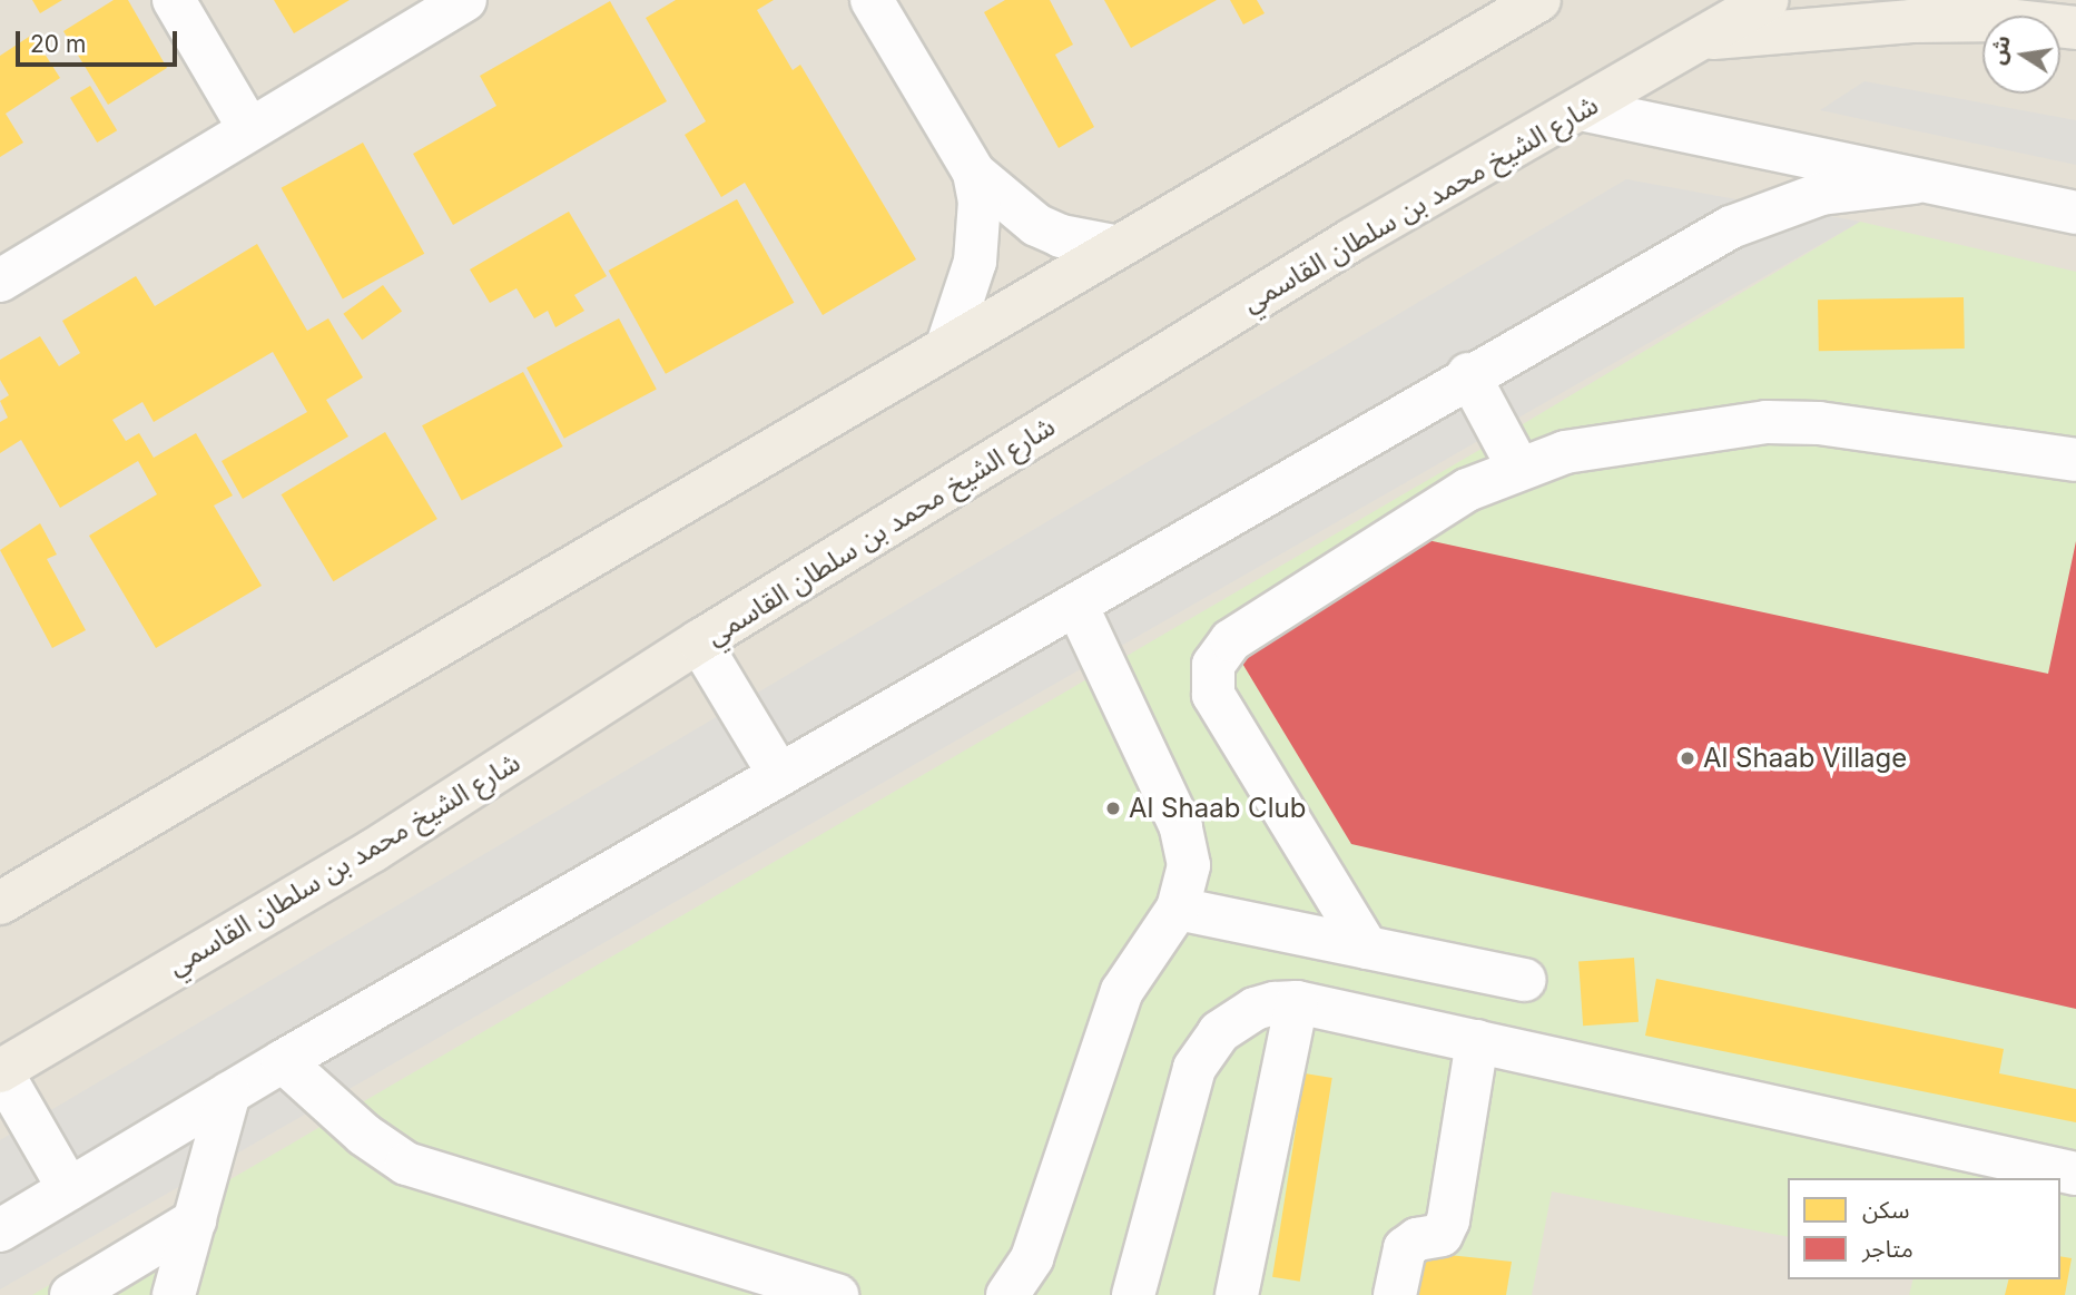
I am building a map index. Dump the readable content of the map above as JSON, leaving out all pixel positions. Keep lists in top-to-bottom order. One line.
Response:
{"streets":{"main road":["شارع الشيخ محمد بن سلطان القاسمي"]},"places":["Al Shaab Village","Al Shaab Club"],"legend":["سكن","متاجر"],"scale_bar":"20 m","north":"left"}
